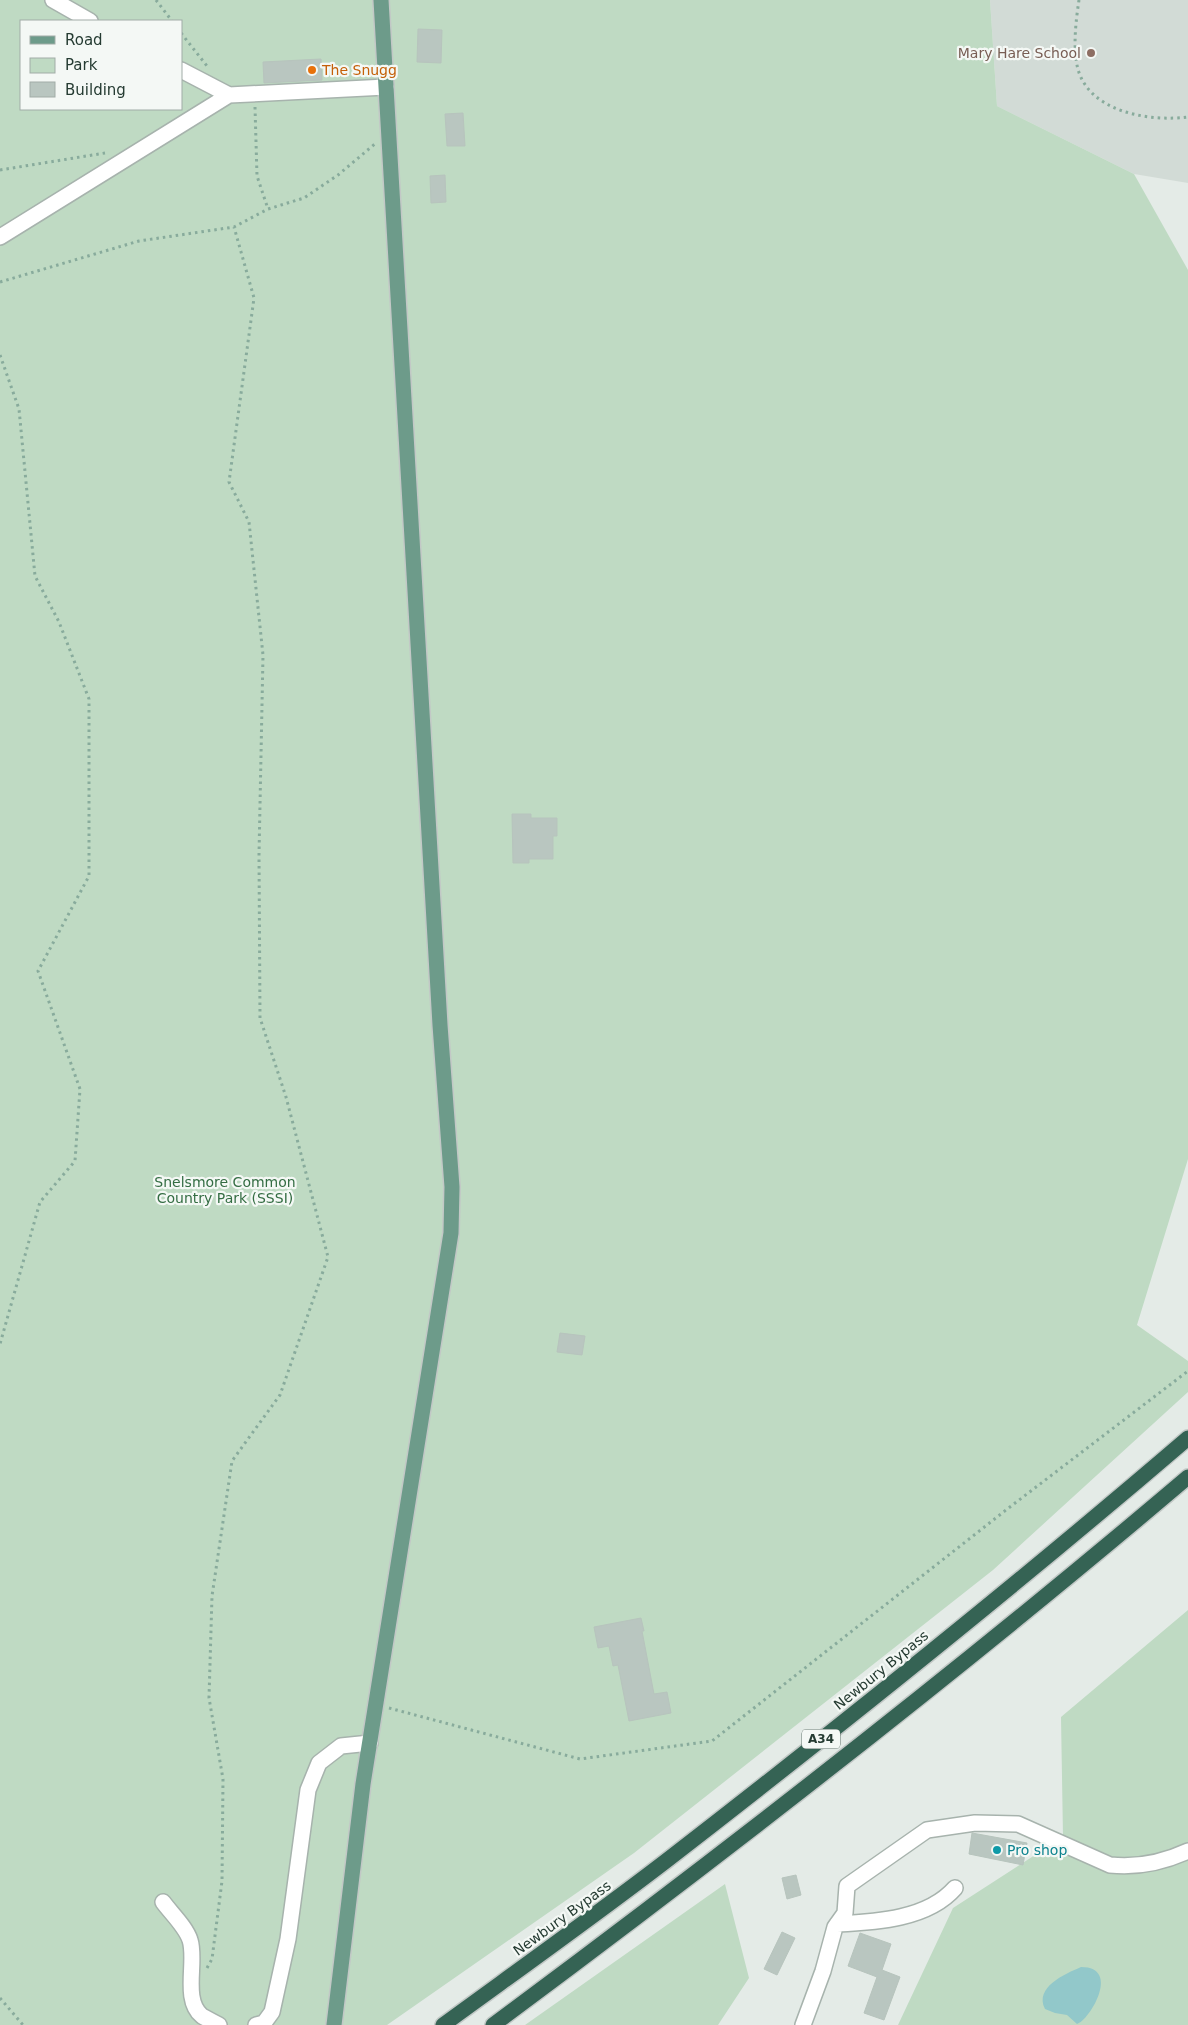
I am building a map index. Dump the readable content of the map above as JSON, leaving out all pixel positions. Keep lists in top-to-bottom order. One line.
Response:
{"streets":{"highway":["Newbury Bypass","A34"]},"parks":["Snelsmore Common Country Park (SSSI)"],"places":["Mary Hare School","The Snugg","Pro shop"],"legend":["Road","Park","Building"]}
